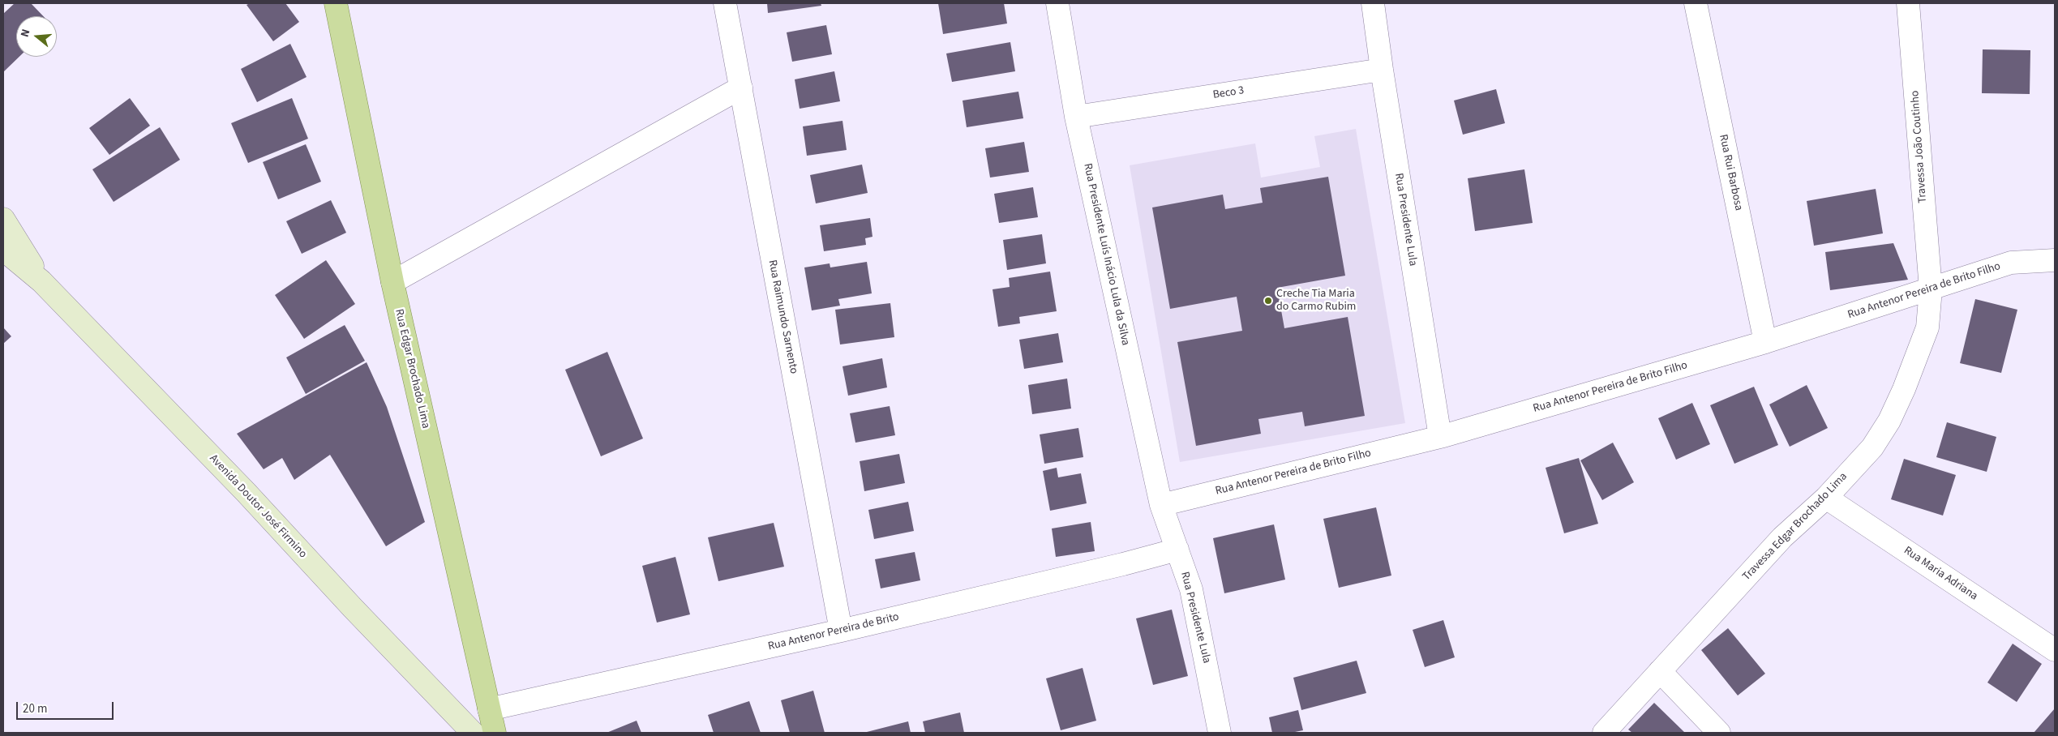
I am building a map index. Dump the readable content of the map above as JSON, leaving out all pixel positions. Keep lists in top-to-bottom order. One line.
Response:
{"streets":{"main road":["Rua Edgar Brochado Lima"],"street":["Beco 3","Travessa João Coutinho","Rua Rui Barbosa","Rua Presidente Lula","Rua Presidente Luís Inácio Lula da Silva","Rua Antenor Pereira de Brito Filho","Rua Raimundo Sarnento","Avenida Doutor José Firmino","Travessa Edgar Brochado Lima","Rua Maria Adriana","Rua Antenor Pereira de Brito"]},"crossings":[["Beco 3","Rua Presidente Lula"],["Beco 3","Rua Presidente Luís Inácio Lula da Silva"],["Travessa João Coutinho","Rua Antenor Pereira de Brito Filho"],["Travessa João Coutinho","Travessa Edgar Brochado Lima"],["Rua Rui Barbosa","Rua Antenor Pereira de Brito Filho"],["Rua Presidente Lula","Rua Presidente Luís Inácio Lula da Silva"],["Rua Presidente Lula","Rua Antenor Pereira de Brito Filho"],["Rua Presidente Lula","Rua Antenor Pereira de Brito"],["Rua Presidente Luís Inácio Lula da Silva","Rua Antenor Pereira de Brito Filho"],["Rua Antenor Pereira de Brito Filho","Travessa Edgar Brochado Lima"],["Rua Raimundo Sarnento","Rua Antenor Pereira de Brito"],["Rua Edgar Brochado Lima","Rua Antenor Pereira de Brito"],["Travessa Edgar Brochado Lima","Rua Maria Adriana"]],"places":["Creche Tia Maria do Carmo Rubim"],"scale_bar":"20 m","north":"left"}
